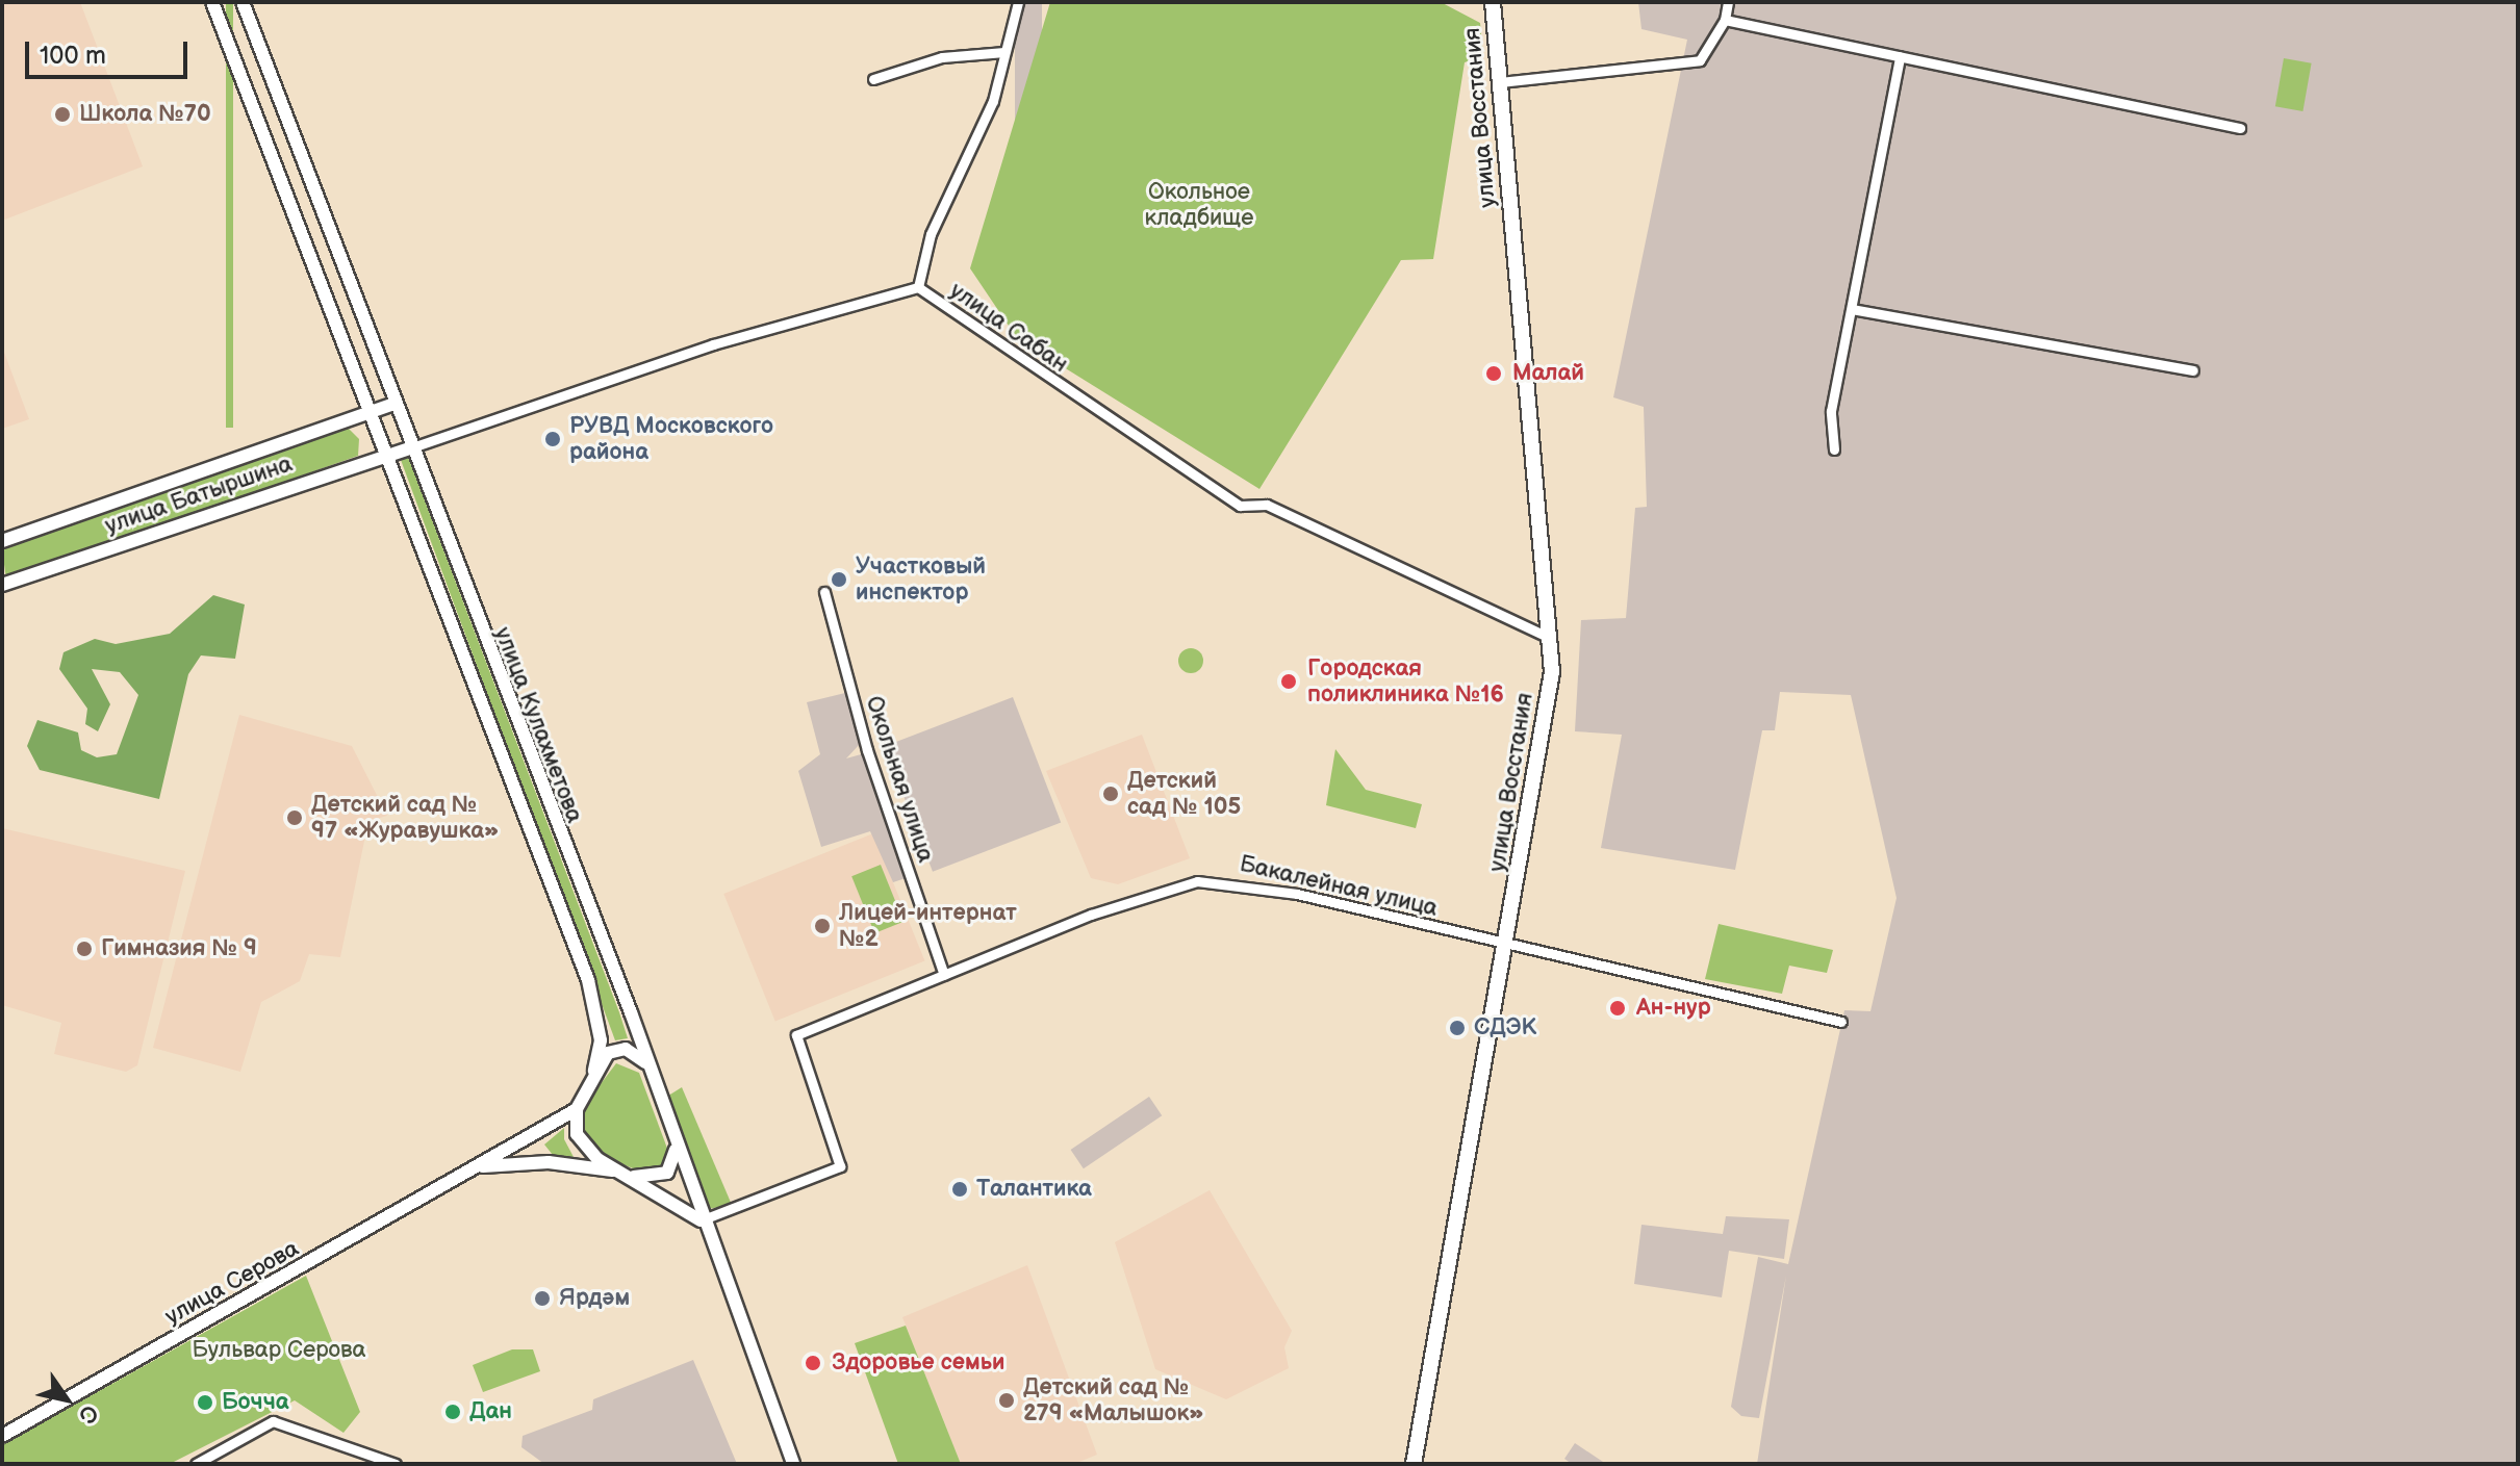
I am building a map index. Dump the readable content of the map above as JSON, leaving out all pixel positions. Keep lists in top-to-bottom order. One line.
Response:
{"streets":{"main road":["улица Восстания","улица Батыршина","улица Кулахметова","улица Серова"],"street":["улица Сабан","Окольная улица","Бакалейная улица"]},"crossings":[["улица Восстания","улица Сабан"],["улица Восстания","Бакалейная улица"],["улица Сабан","улица Батыршина"],["улица Сабан","улица Кулахметова"],["улица Батыршина","улица Кулахметова"],["улица Кулахметова","Бакалейная улица"],["улица Кулахметова","улица Серова"],["Окольная улица","Бакалейная улица"]],"parks":["Окольное кладбище","Бульвар Серова"],"places":["Школа №70","Малай","РУВД Московского района","Участковый инспектор","Городская поликлиника №16","Детский сад № 105","Детский сад № 97 «Журавушка»","Лицей-интернат №2","Гимназия № 9","Ан-нур","СДЭК","Талантика","Ярдәм","Здоровье семьи","Детский сад № 279 «Малышок»","Бочча","Дан"],"scale_bar":"100 m","north":"bottom right"}
